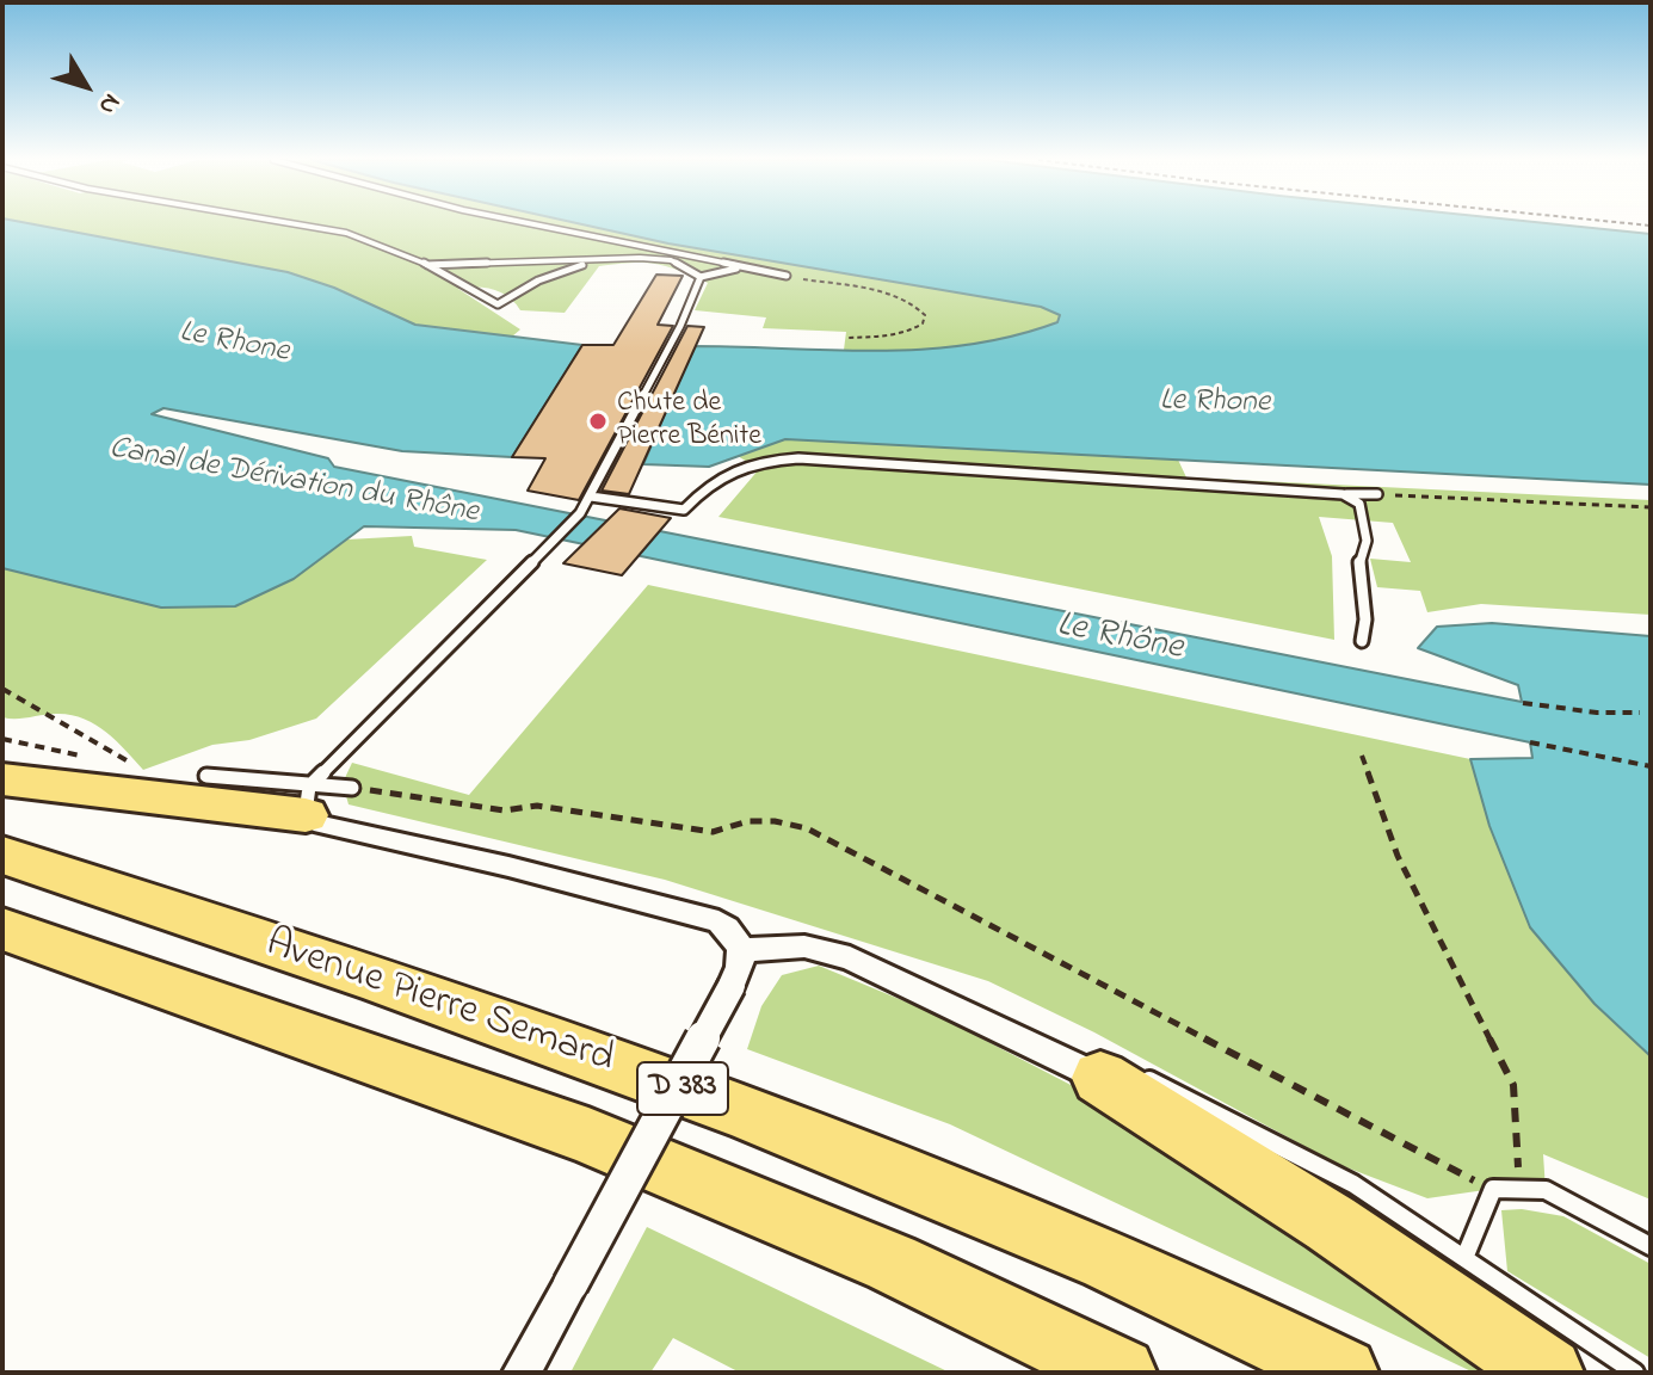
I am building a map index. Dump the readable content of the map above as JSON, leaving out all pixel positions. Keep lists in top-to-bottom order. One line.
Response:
{"streets":{"highway":["Avenue Pierre Semard","D 383"]},"water":["Le Rhone","Canal de Dérivation du Rhône","Le Rhône"],"places":["Chute de Pierre Bénite"],"north":"bottom right"}
